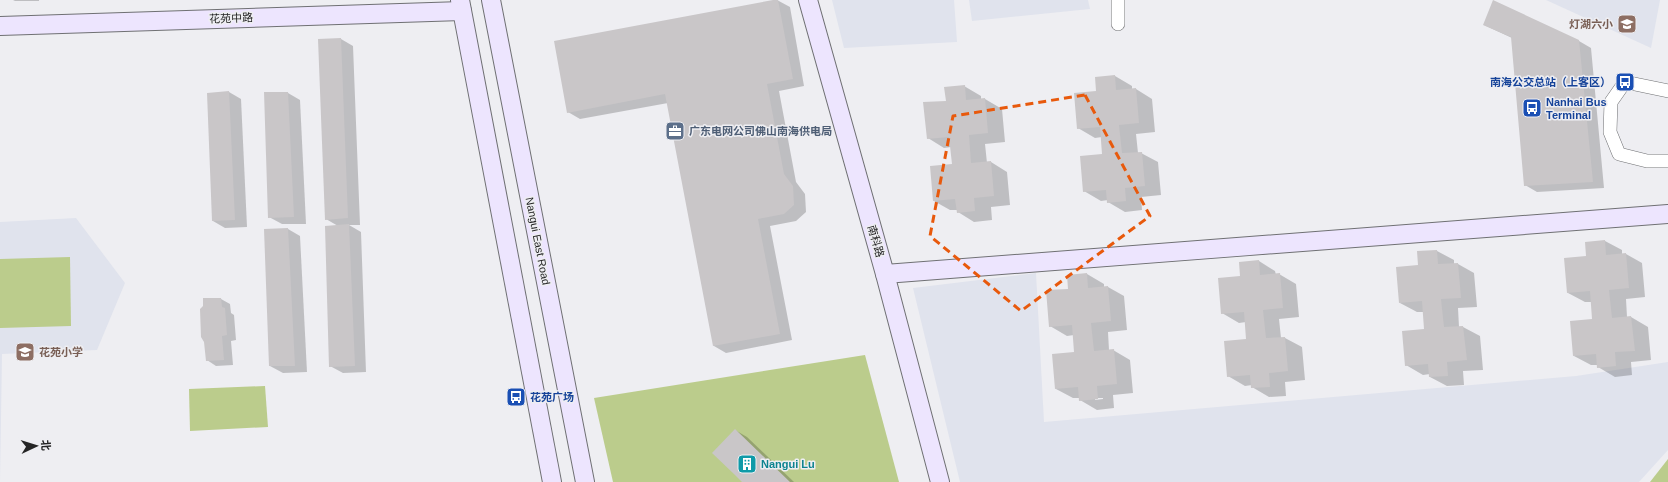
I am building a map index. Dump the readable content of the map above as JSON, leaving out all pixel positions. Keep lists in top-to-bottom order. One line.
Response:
{"streets":{"street":["花苑中路","Nangui East Road","南科路"]},"places":{"school or university":["灯湖六小","花苑小学"],"bus stop":["南海公交总站（上客区）","Nanhai Bus Terminal","花苑广场"],"office":["广东电网公司佛山南海供电局"],"building":["Nangui Lu"]},"north":"right"}
